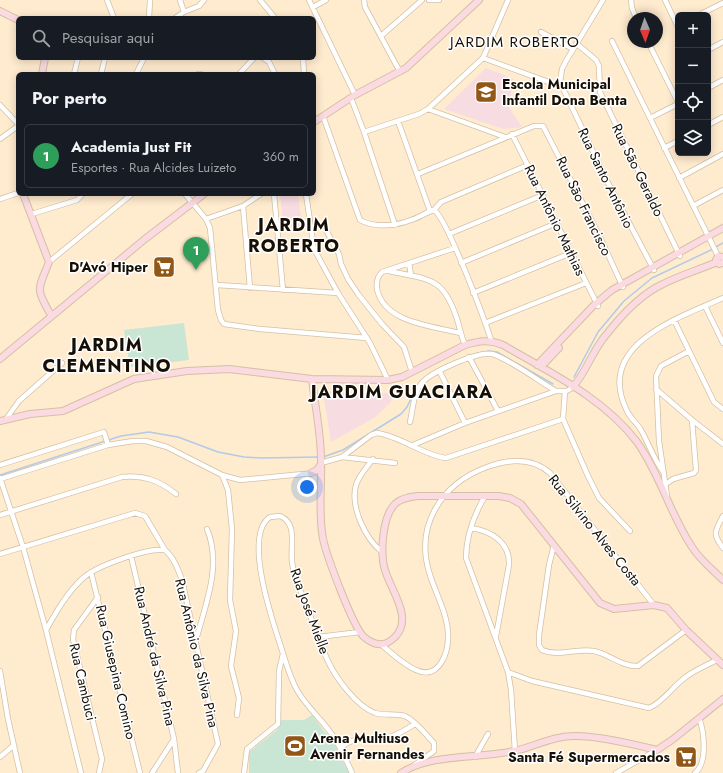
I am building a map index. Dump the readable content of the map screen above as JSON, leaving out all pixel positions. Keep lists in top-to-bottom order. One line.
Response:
{"streets":{"street":["Rua São Geraldo","Rua Santo Antônio","Rua São Francisco","Rua Antônio Mathias","Rua Silvino Alves Costa","Rua José Mielle","Rua Antônio da Silva Pina","Rua André da Silva Pina","Rua Giusepina Comino","Rua Cambuci"]},"crossings":[["Rua São Geraldo","Rua Santo Antônio"],["Rua São Francisco","Rua Antônio Mathias"],["Rua Giusepina Comino","Rua Cambuci"]],"districts":["JARDIM ROBERTO","JARDIM ROBERTO","JARDIM CLEMENTINO","JARDIM GUACIARA"],"places":{"school or university":["Escola Municipal Infantil Dona Benta"],"supermarket":["D'Avó Hiper","Santa Fé Supermercados"],"sports":["Arena Multiuso Avenir Fernandes"]},"north":"bottom","page":{"map_buttons":["+","−"],"search":"Pesquisar aqui","heading":"Por perto","list":[{"mark":"1","name":"Academia Just Fit","note":"Esportes · Rua Alcides Luizeto","value":"360 m"}],"pins":"1"}}
